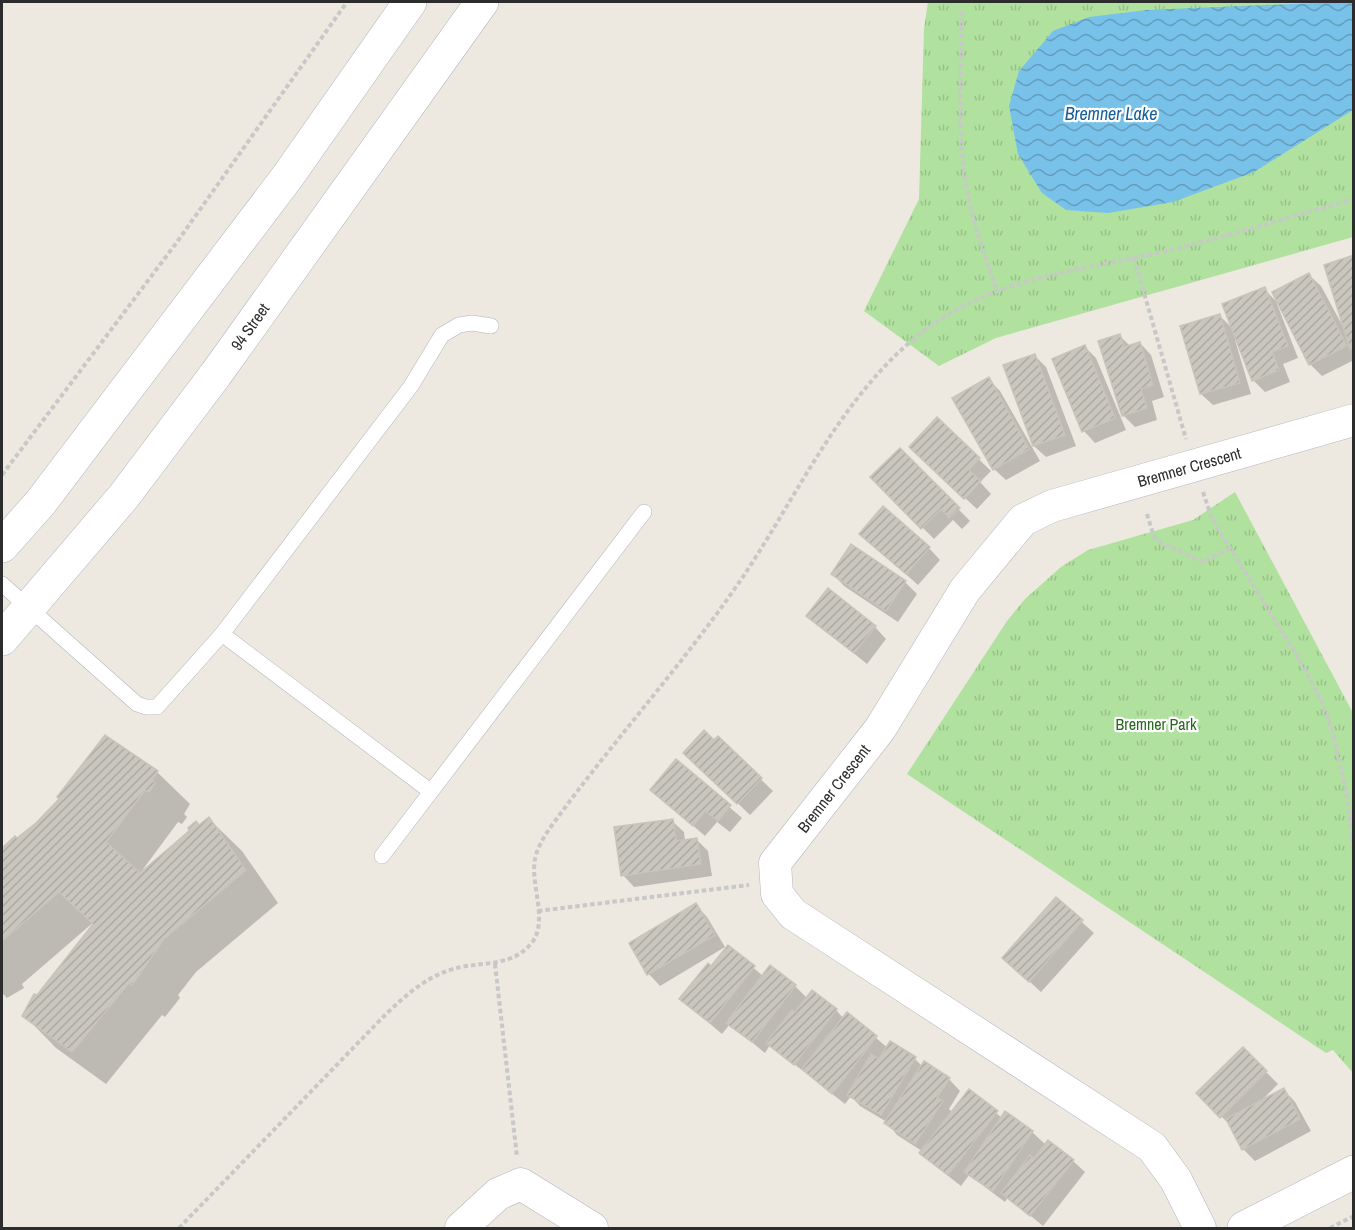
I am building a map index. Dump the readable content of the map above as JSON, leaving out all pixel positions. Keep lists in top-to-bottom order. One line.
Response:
{"streets":{"main road":["94 Street"],"street":["Bremner Crescent"]},"water":["Bremner Lake"],"parks":["Bremner Park"]}
